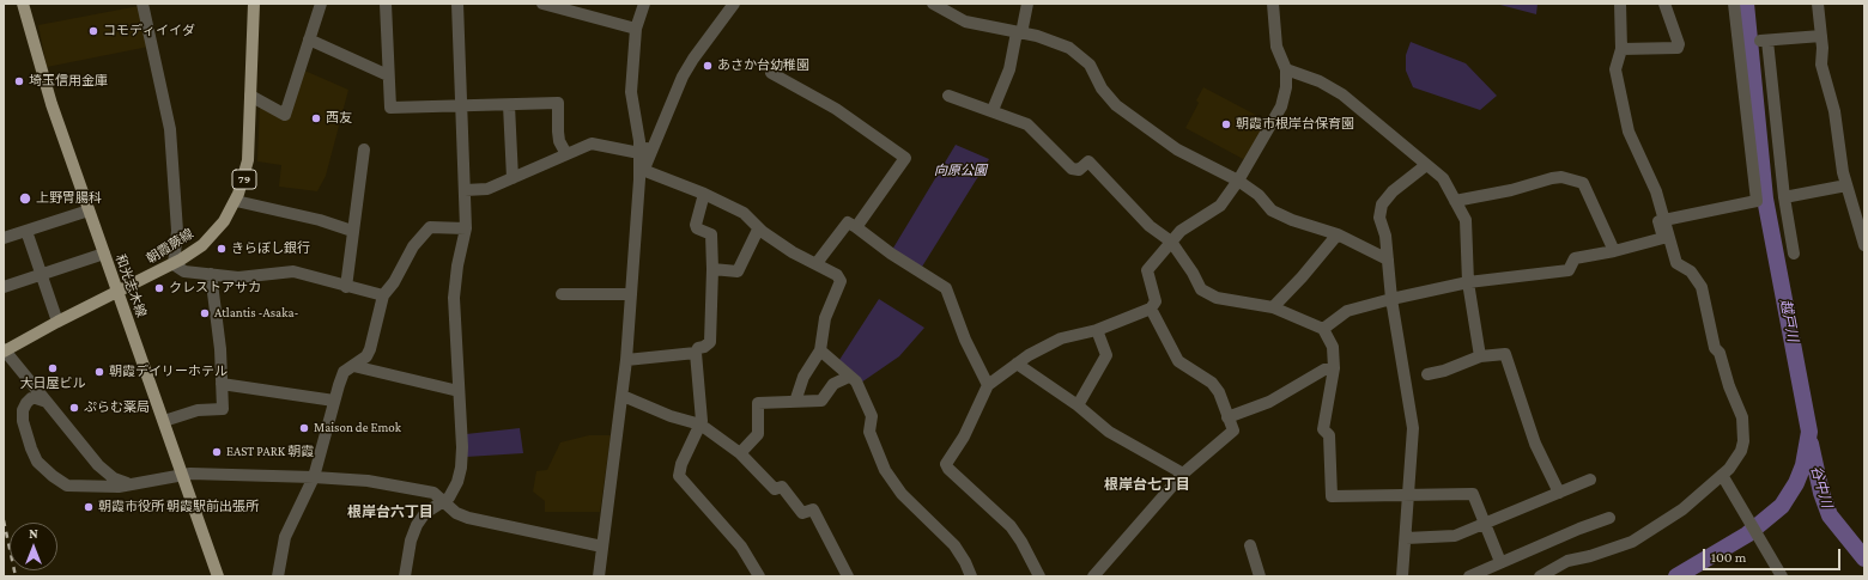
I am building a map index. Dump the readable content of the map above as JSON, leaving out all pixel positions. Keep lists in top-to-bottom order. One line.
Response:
{"streets":{"main road":["79","朝霞蕨線","和光志木線"]},"crossings":[["朝霞蕨線","和光志木線"]],"districts":["根岸台七丁目","根岸台六丁目"],"water":["越戸川","谷中川"],"parks":["向原公園"],"places":["コモディイイダ","あさか台幼稚園","埼玉信用金庫","西友","朝霞市根岸台保育園","上野胃腸科","きらぼし銀行","クレストアサカ","Atlantis -Asaka-","大日屋ビル","朝霞デイリーホテル","ぷらむ薬局","Maison de Emok","EAST PARK 朝霞","朝霞市役所 朝霞駅前出張所"],"scale_bar":"100 m","north":"top"}
